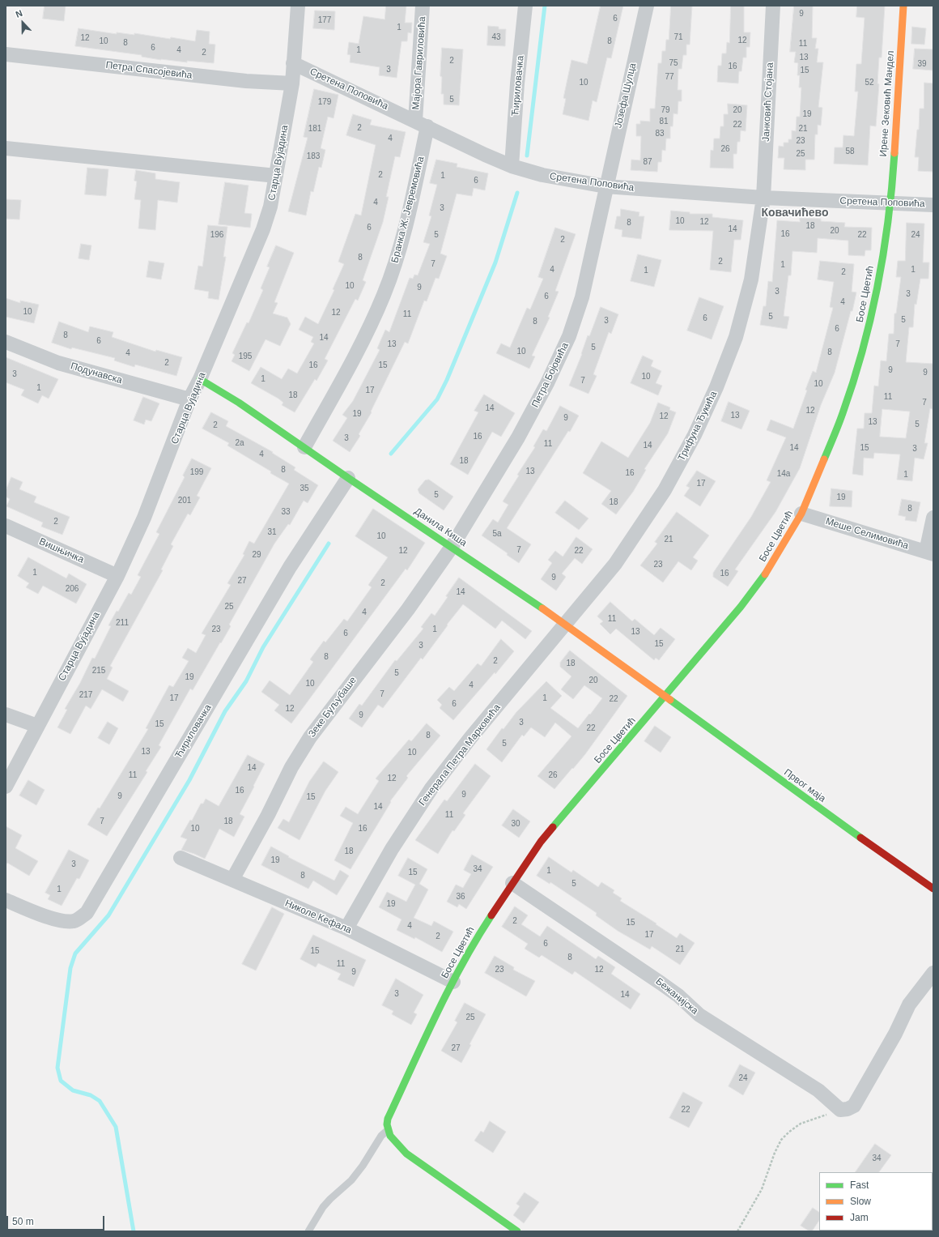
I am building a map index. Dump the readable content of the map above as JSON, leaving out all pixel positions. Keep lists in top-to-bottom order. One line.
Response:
{"streets":{"street":["Мајора Гавриловића","Петра Спасојевића","Ћириловачка","Сретена Поповића","Јозефа Шулца","Јанковић Стојана","Ирене Зековић Мандел","Старца Вујадина","Бранка Ж. Јевремовића","Босе Цветић","Подунавска","Петра Бојовића","Трифуна Ђукића","Данила Киша","Меше Селимовића","Вишњичка","Зеке Буљубаше","Генерала Петра Марковића","Првог маја","Николе Кефала","Бежанијска"]},"crossings":[["Мајора Гавриловића","Сретена Поповића"],["Мајора Гавриловића","Бранка Ж. Јевремовића"],["Петра Спасојевића","Старца Вујадина"],["Ћириловачка","Сретена Поповића"],["Ћириловачка","Данила Киша"],["Сретена Поповића","Јозефа Шулца"],["Сретена Поповића","Јанковић Стојана"],["Сретена Поповића","Ирене Зековић Мандел"],["Сретена Поповића","Старца Вујадина"],["Сретена Поповића","Бранка Ж. Јевремовића"],["Сретена Поповића","Босе Цветић"],["Сретена Поповића","Петра Бојовића"],["Сретена Поповића","Трифуна Ђукића"],["Јозефа Шулца","Петра Бојовића"],["Јанковић Стојана","Трифуна Ђукића"],["Ирене Зековић Мандел","Босе Цветић"],["Старца Вујадина","Подунавска"],["Старца Вујадина","Данила Киша"],["Старца Вујадина","Вишњичка"],["Бранка Ж. Јевремовића","Данила Киша"],["Босе Цветић","Данила Киша"],["Босе Цветић","Меше Селимовића"],["Босе Цветић","Првог маја"],["Босе Цветић","Николе Кефала"],["Босе Цветић","Бежанијска"],["Петра Бојовића","Данила Киша"],["Петра Бојовића","Зеке Буљубаше"],["Трифуна Ђукића","Данила Киша"],["Трифуна Ђукића","Генерала Петра Марковића"],["Данила Киша","Зеке Буљубаше"],["Данила Киша","Генерала Петра Марковића"],["Данила Киша","Првог маја"],["Зеке Буљубаше","Николе Кефала"],["Генерала Петра Марковића","Николе Кефала"]],"districts":["Ковачићево"],"house_numbers":["9","6","177","1","43","71","12","12","10","8","8","11","6","4","1","2","13","2","75","39","16","3","15","77","10","52","5","179","79","20","19","81","22","2","181","21","83","4","23","26","58","25","183","87","2","1","6","4","3","10","12","8","18","6","14","20","16","196","5","22","24","2","8","2","7","1","4","1","1","2","10","9","3","3","6","4","10","12","11","5","6","5","3","8","6","8","14","6","13","7","5","10","8","4","195","2","16","15","9","9","3","10","1","7","10","1","17","18","11","7","14","12","19","13","12","9","13","5","2","16","3","2a","11","14","14","15","3","4","18","8","13","199","16","14a","1","17","35","5","19","201","18","8","33","2","31","5a","10","21","7","12","22","29","23","1","16","9","27","2","206","14","25","4","11","211","23","1","13","6","15","3","8","2","18","215","5","19","20","10","4","7","217","17","1","22","6","12","9","3","15","22","8","5","13","10","14","11","26","12","16","9","9","15","14","11","7","18","30","10","16","18","19","3","34","1","15","8","5","1","36","19","2","15","4","17","2","6","21","15","8","11","23","12","9","3","14","25","27","24","22","34"],"legend":["Fast","Slow","Jam"],"scale_bar":"50 m","north":"top"}
